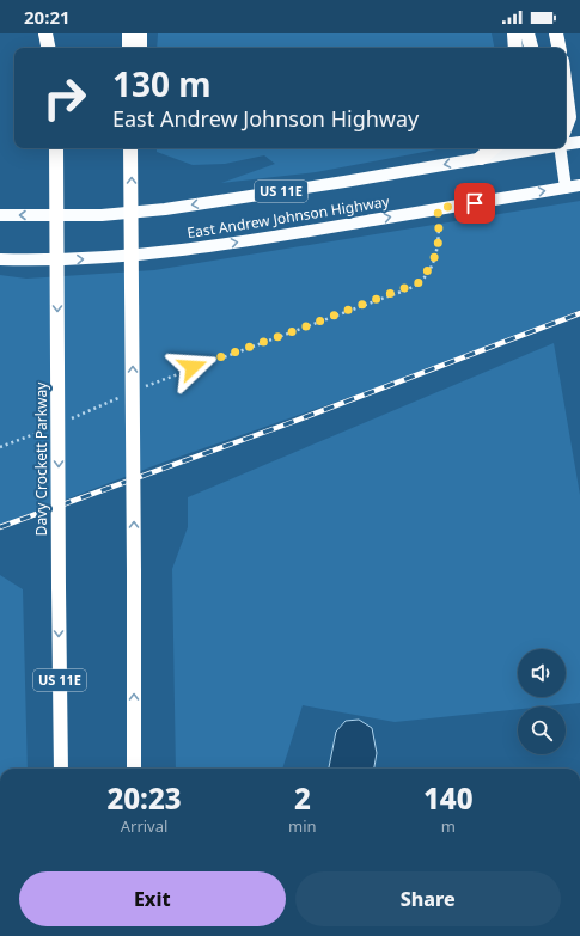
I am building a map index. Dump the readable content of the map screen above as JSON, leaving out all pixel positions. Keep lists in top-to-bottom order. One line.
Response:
{"streets":{"highway":["US 11E","Davy Crockett Parkway"],"main road":["East Andrew Johnson Highway"]},"page":{"status":"20:21","turn":["130 m","East Andrew Johnson Highway"],"eta":["20:23","Arrival","2","min","140","m"],"buttons":["Exit","Share"]}}
